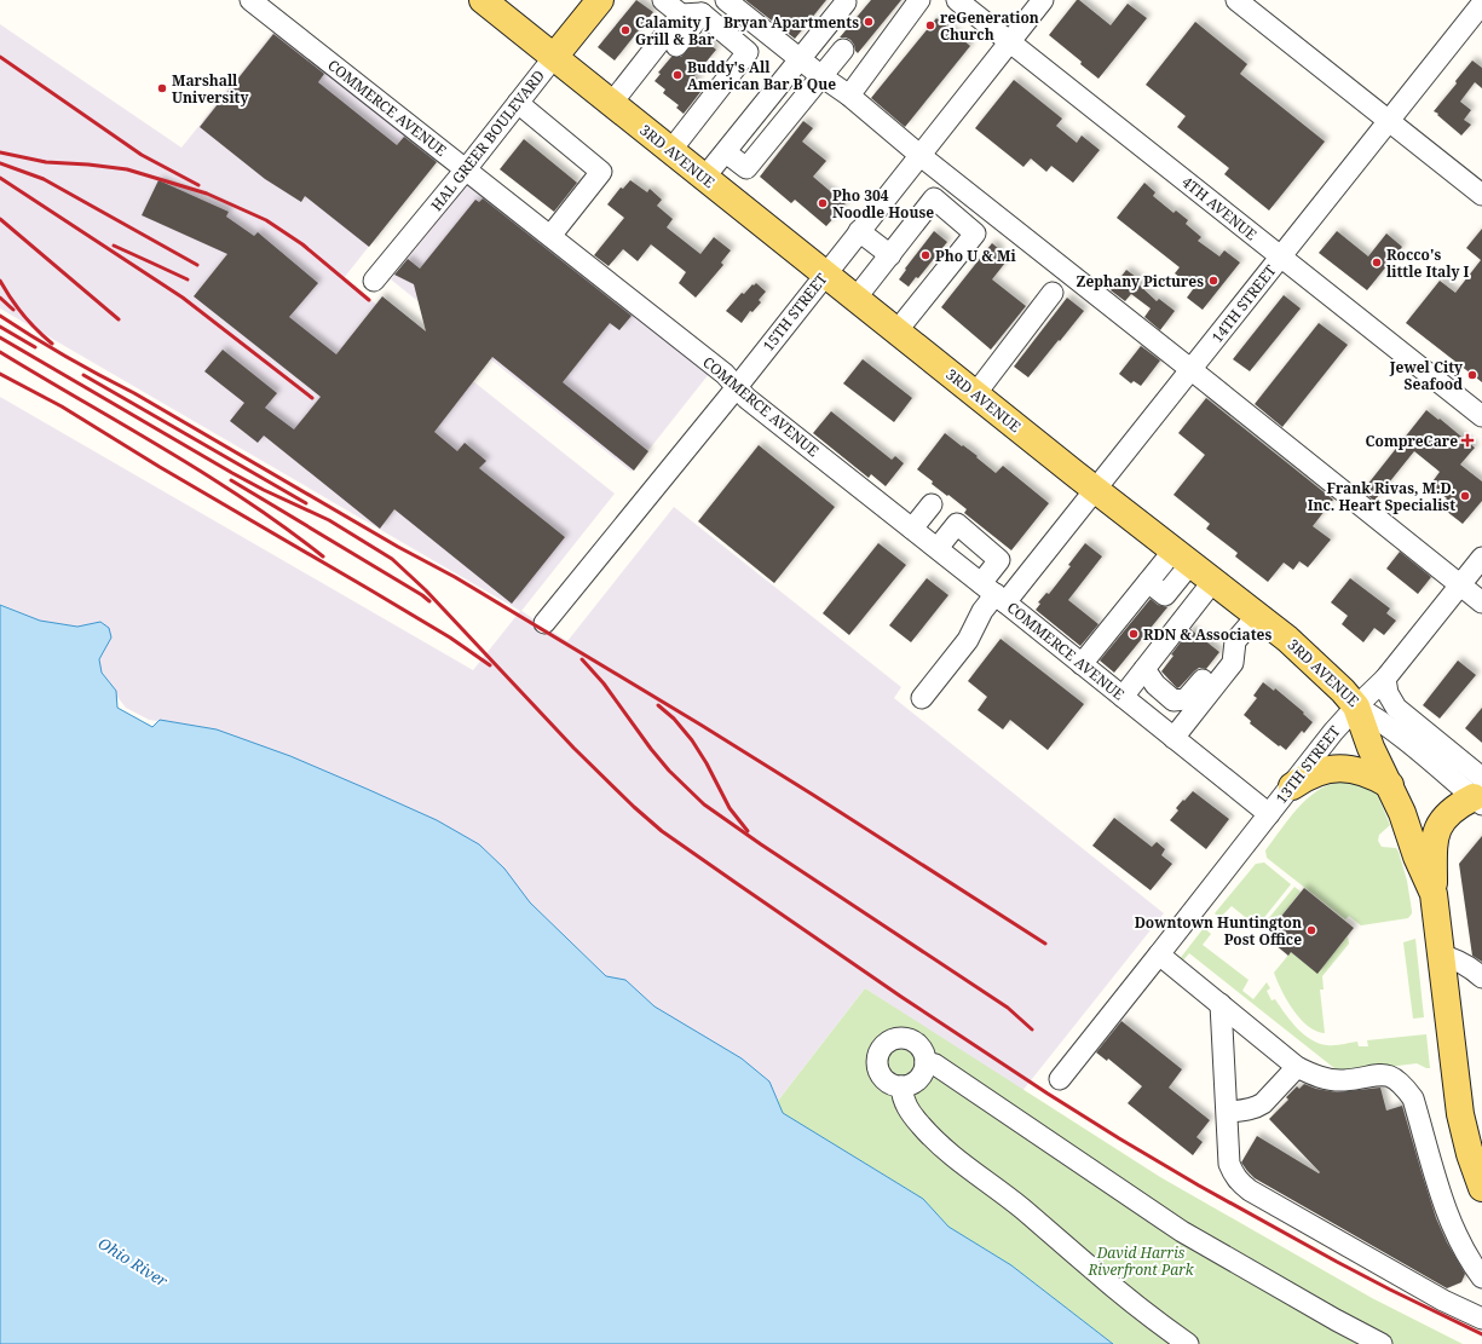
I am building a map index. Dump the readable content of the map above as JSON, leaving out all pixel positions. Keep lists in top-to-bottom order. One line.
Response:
{"streets":{"main road":["HAL GREER BOULEVARD","3RD AVENUE"],"street":["COMMERCE AVENUE","4TH AVENUE","14TH STREET","15TH STREET","13TH STREET"]},"crossings":[["COMMERCE AVENUE","HAL GREER BOULEVARD"],["COMMERCE AVENUE","14TH STREET"],["COMMERCE AVENUE","15TH STREET"],["COMMERCE AVENUE","13TH STREET"],["HAL GREER BOULEVARD","3RD AVENUE"],["3RD AVENUE","14TH STREET"],["3RD AVENUE","15TH STREET"],["3RD AVENUE","13TH STREET"],["4TH AVENUE","14TH STREET"],["4TH AVENUE","15TH STREET"]],"water":["Ohio River"],"parks":["David Harris Riverfront Park"],"places":{"other":["Bryan Apartments","reGeneration Church","Calamity J Grill & Bar","Buddy's All American Bar B Que","Marshall University","Pho 304 Noodle House","Pho U & Mi","Rocco's little Italy I","Zephany Pictures","Jewel City Seafood","Frank Rivas, M.D. Inc. Heart Specialist","RDN & Associates","Downtown Huntington Post Office"],"health":["CompreCare"]}}
